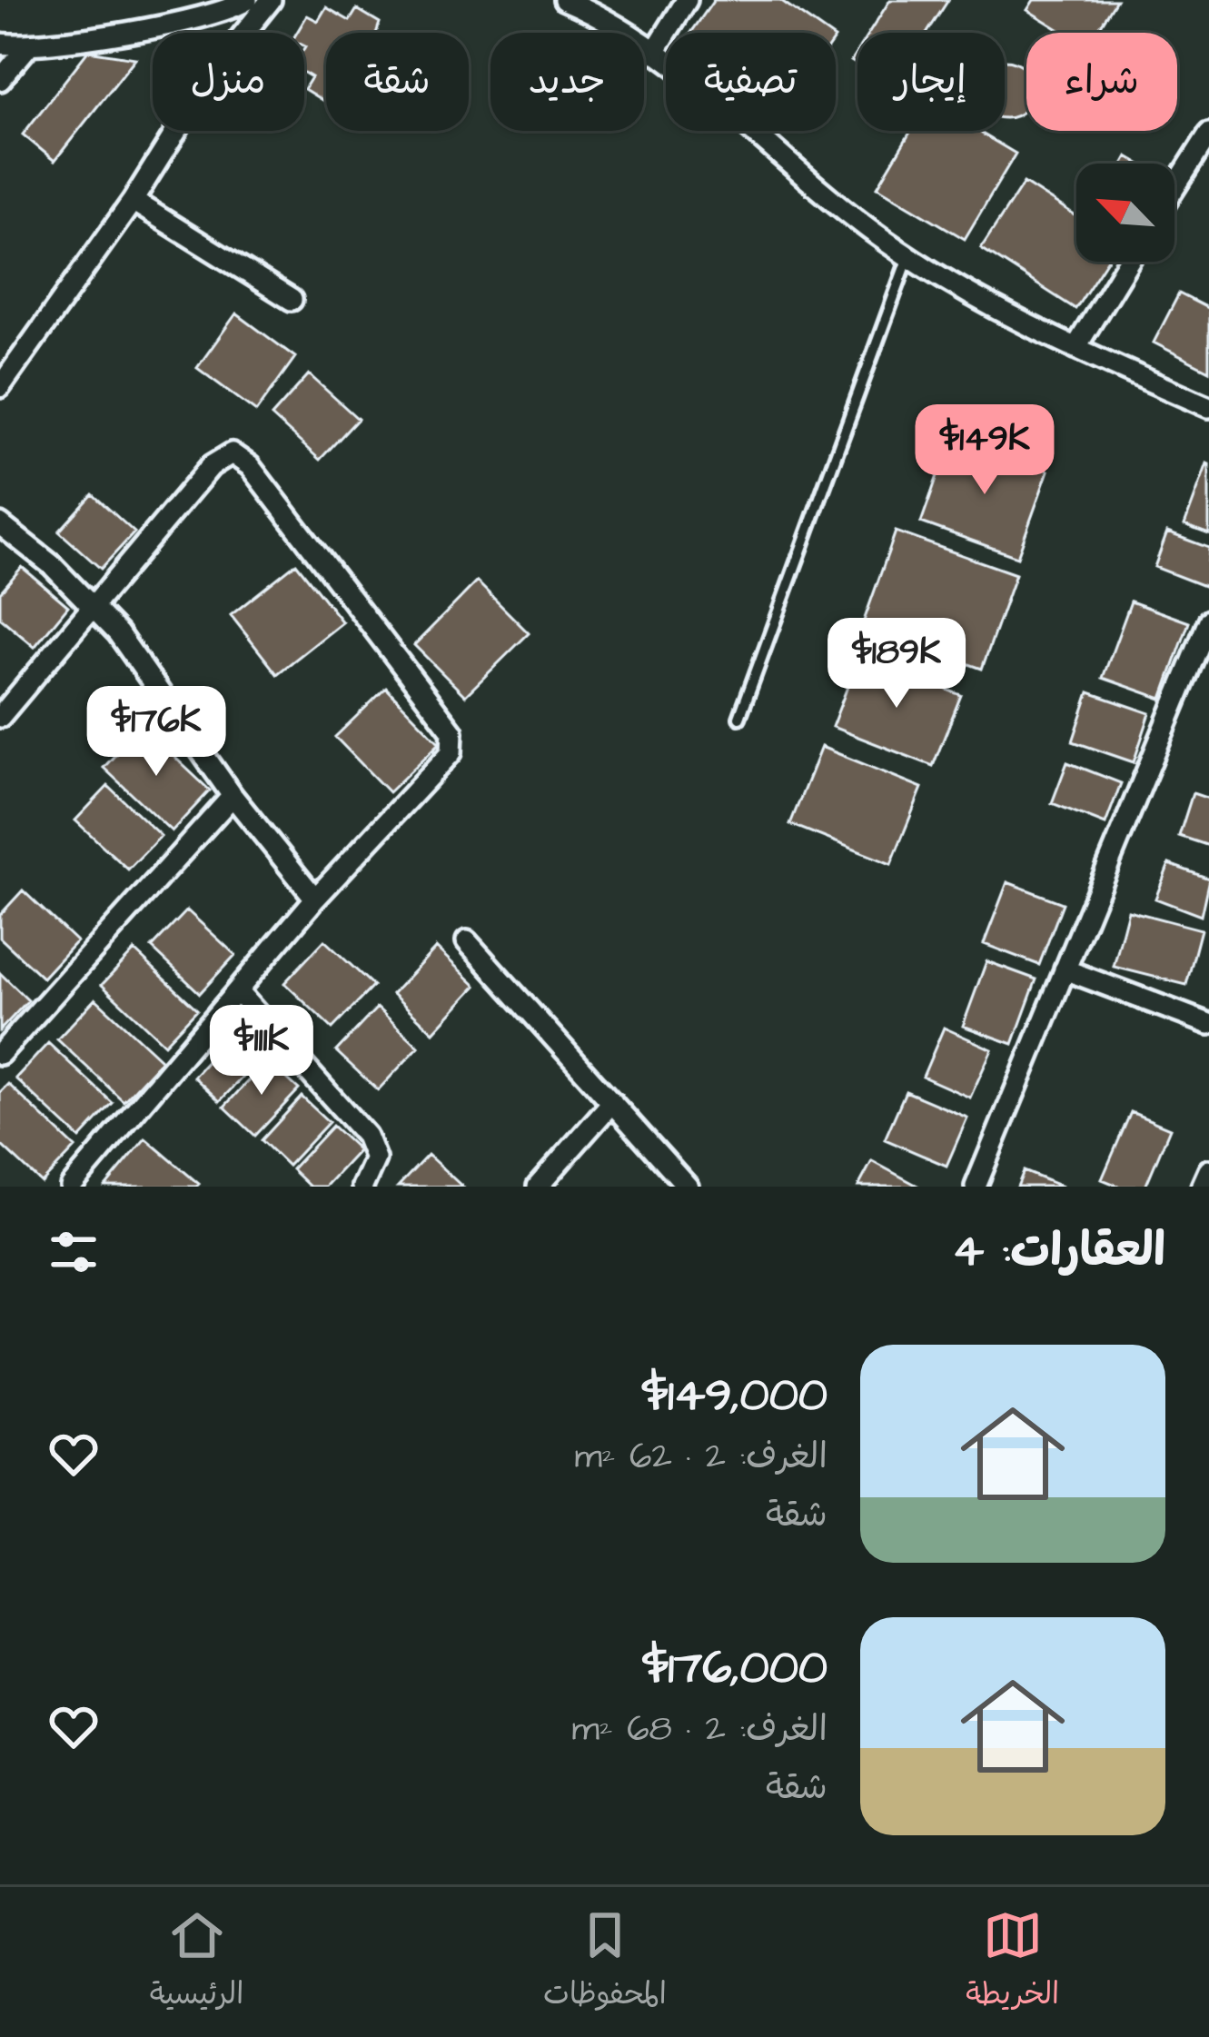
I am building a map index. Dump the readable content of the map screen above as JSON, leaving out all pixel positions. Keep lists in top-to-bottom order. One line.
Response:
{"north":"top left","page":{"chip":["شراء","إيجار","تصفية","جديد","شقة","منزل"],"price":["$149K","$189K","$176K","$111K"],"heading":"العقارات: 4","list":[{"name":"$149,000","note":"الغرف: 2 · 62 m² · شقة"},{"name":"$176,000","note":"الغرف: 2 · 68 m² · شقة"}],"tabs":["الخريطة","المحفوظات","الرئيسية"]}}
